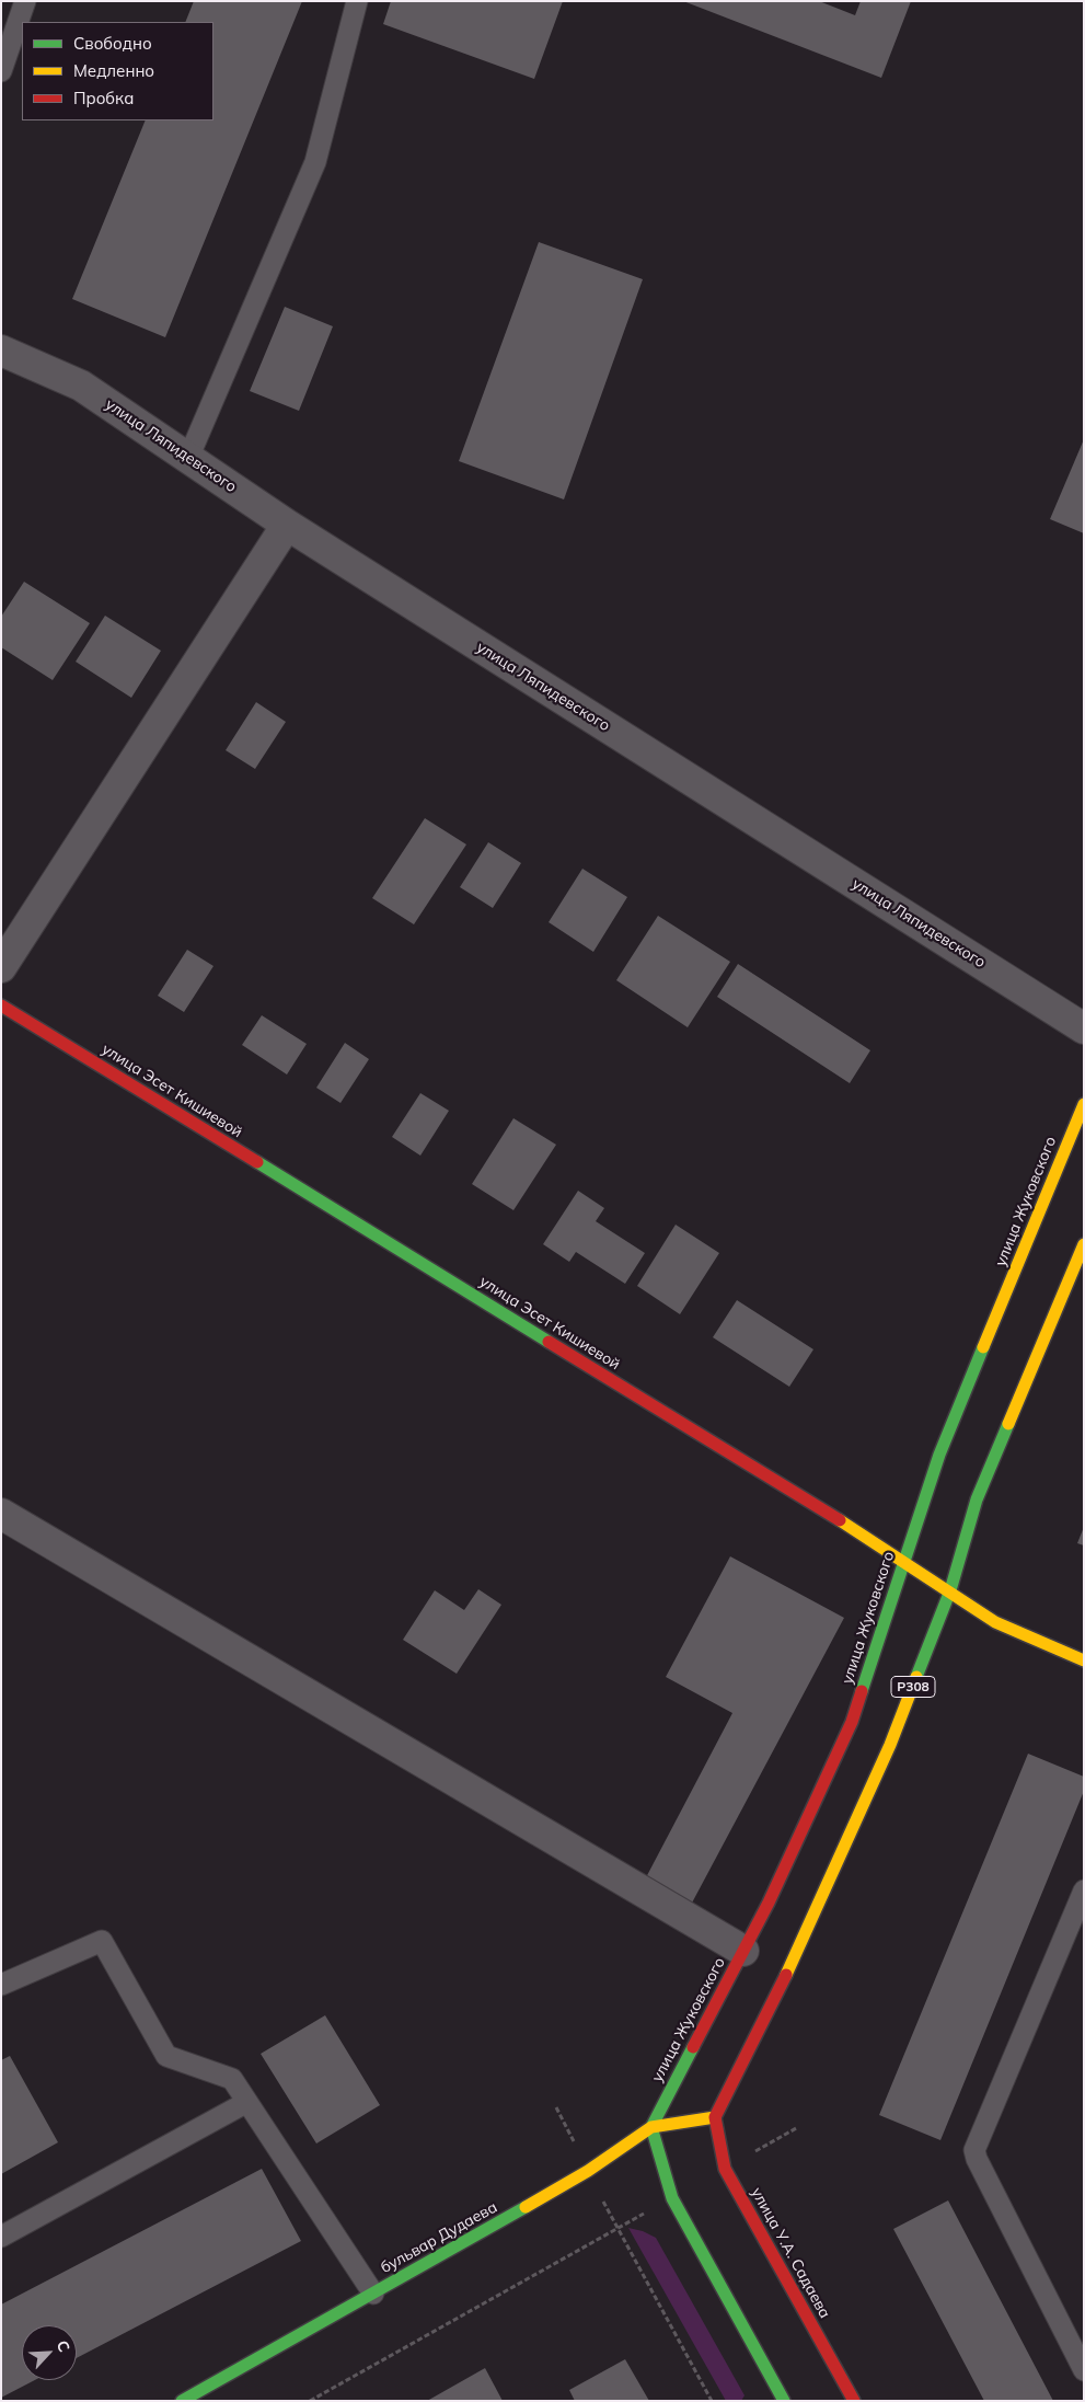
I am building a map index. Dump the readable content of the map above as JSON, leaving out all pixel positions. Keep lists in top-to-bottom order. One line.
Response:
{"streets":{"main road":["улица Эсет Кишиевой","улица Жуковского","P308","бульвар Дудаева","улица У.А. Садаева"],"street":["улица Ляпидевского"]},"crossings":[["улица Эсет Кишиевой","улица Жуковского"],["улица Эсет Кишиевой","P308"],["улица Жуковского","бульвар Дудаева"],["P308","бульвар Дудаева"],["P308","улица У.А. Садаева"],["бульвар Дудаева","улица У.А. Садаева"]],"legend":["Свободно","Медленно","Пробка"],"north":"top right"}
